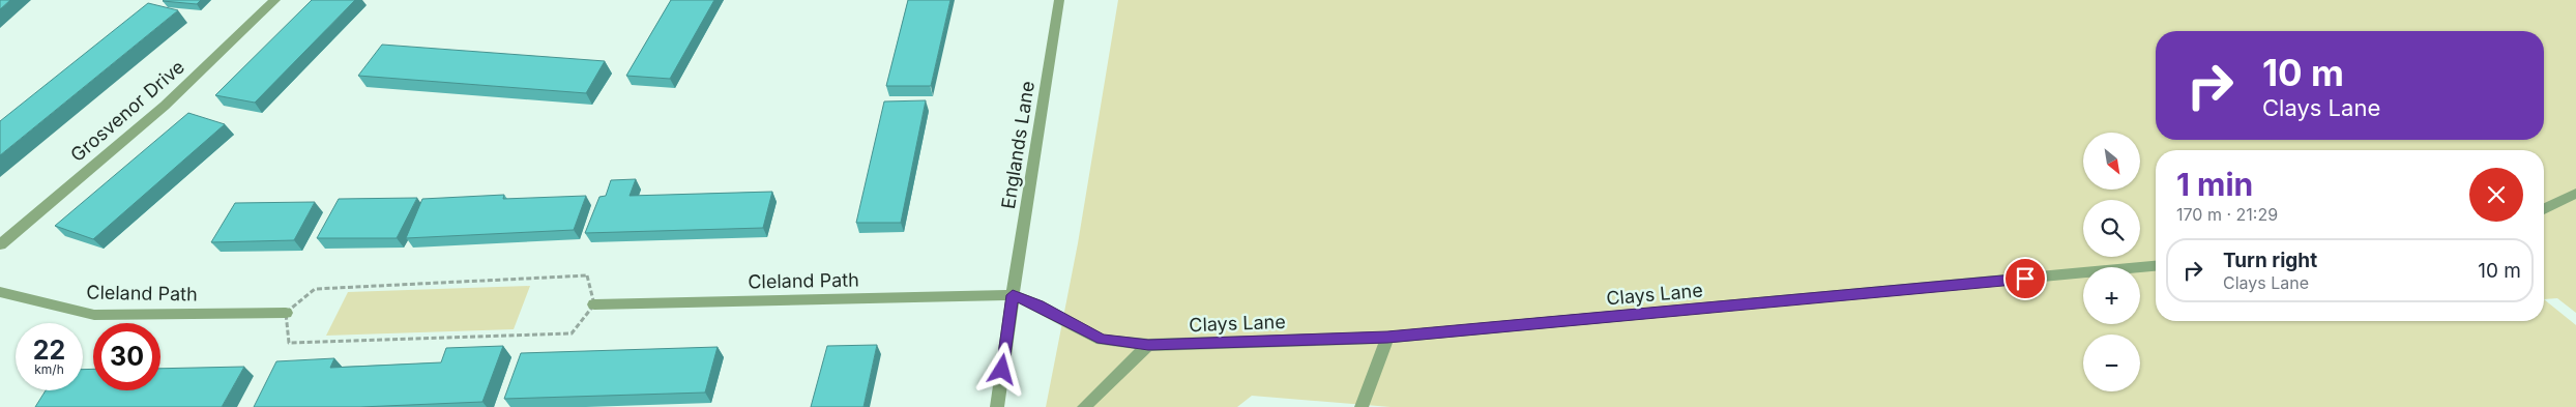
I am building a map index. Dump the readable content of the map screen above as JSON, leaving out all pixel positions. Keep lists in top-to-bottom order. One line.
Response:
{"streets":{"street":["Grosvenor Drive","Englands Lane","Cleland Path","Clays Lane"]},"crossings":[["Englands Lane","Cleland Path"],["Englands Lane","Clays Lane"],["Cleland Path","Clays Lane"]],"north":"bottom right","page":{"turn":["10 m","Clays Lane"],"map_buttons":["+","−"],"heading":["1 min","170 m · 21:29"],"list":[{"name":"Turn right","note":"Clays Lane","value":"10 m"}],"speed":"22 km/h","limit":"30"}}
